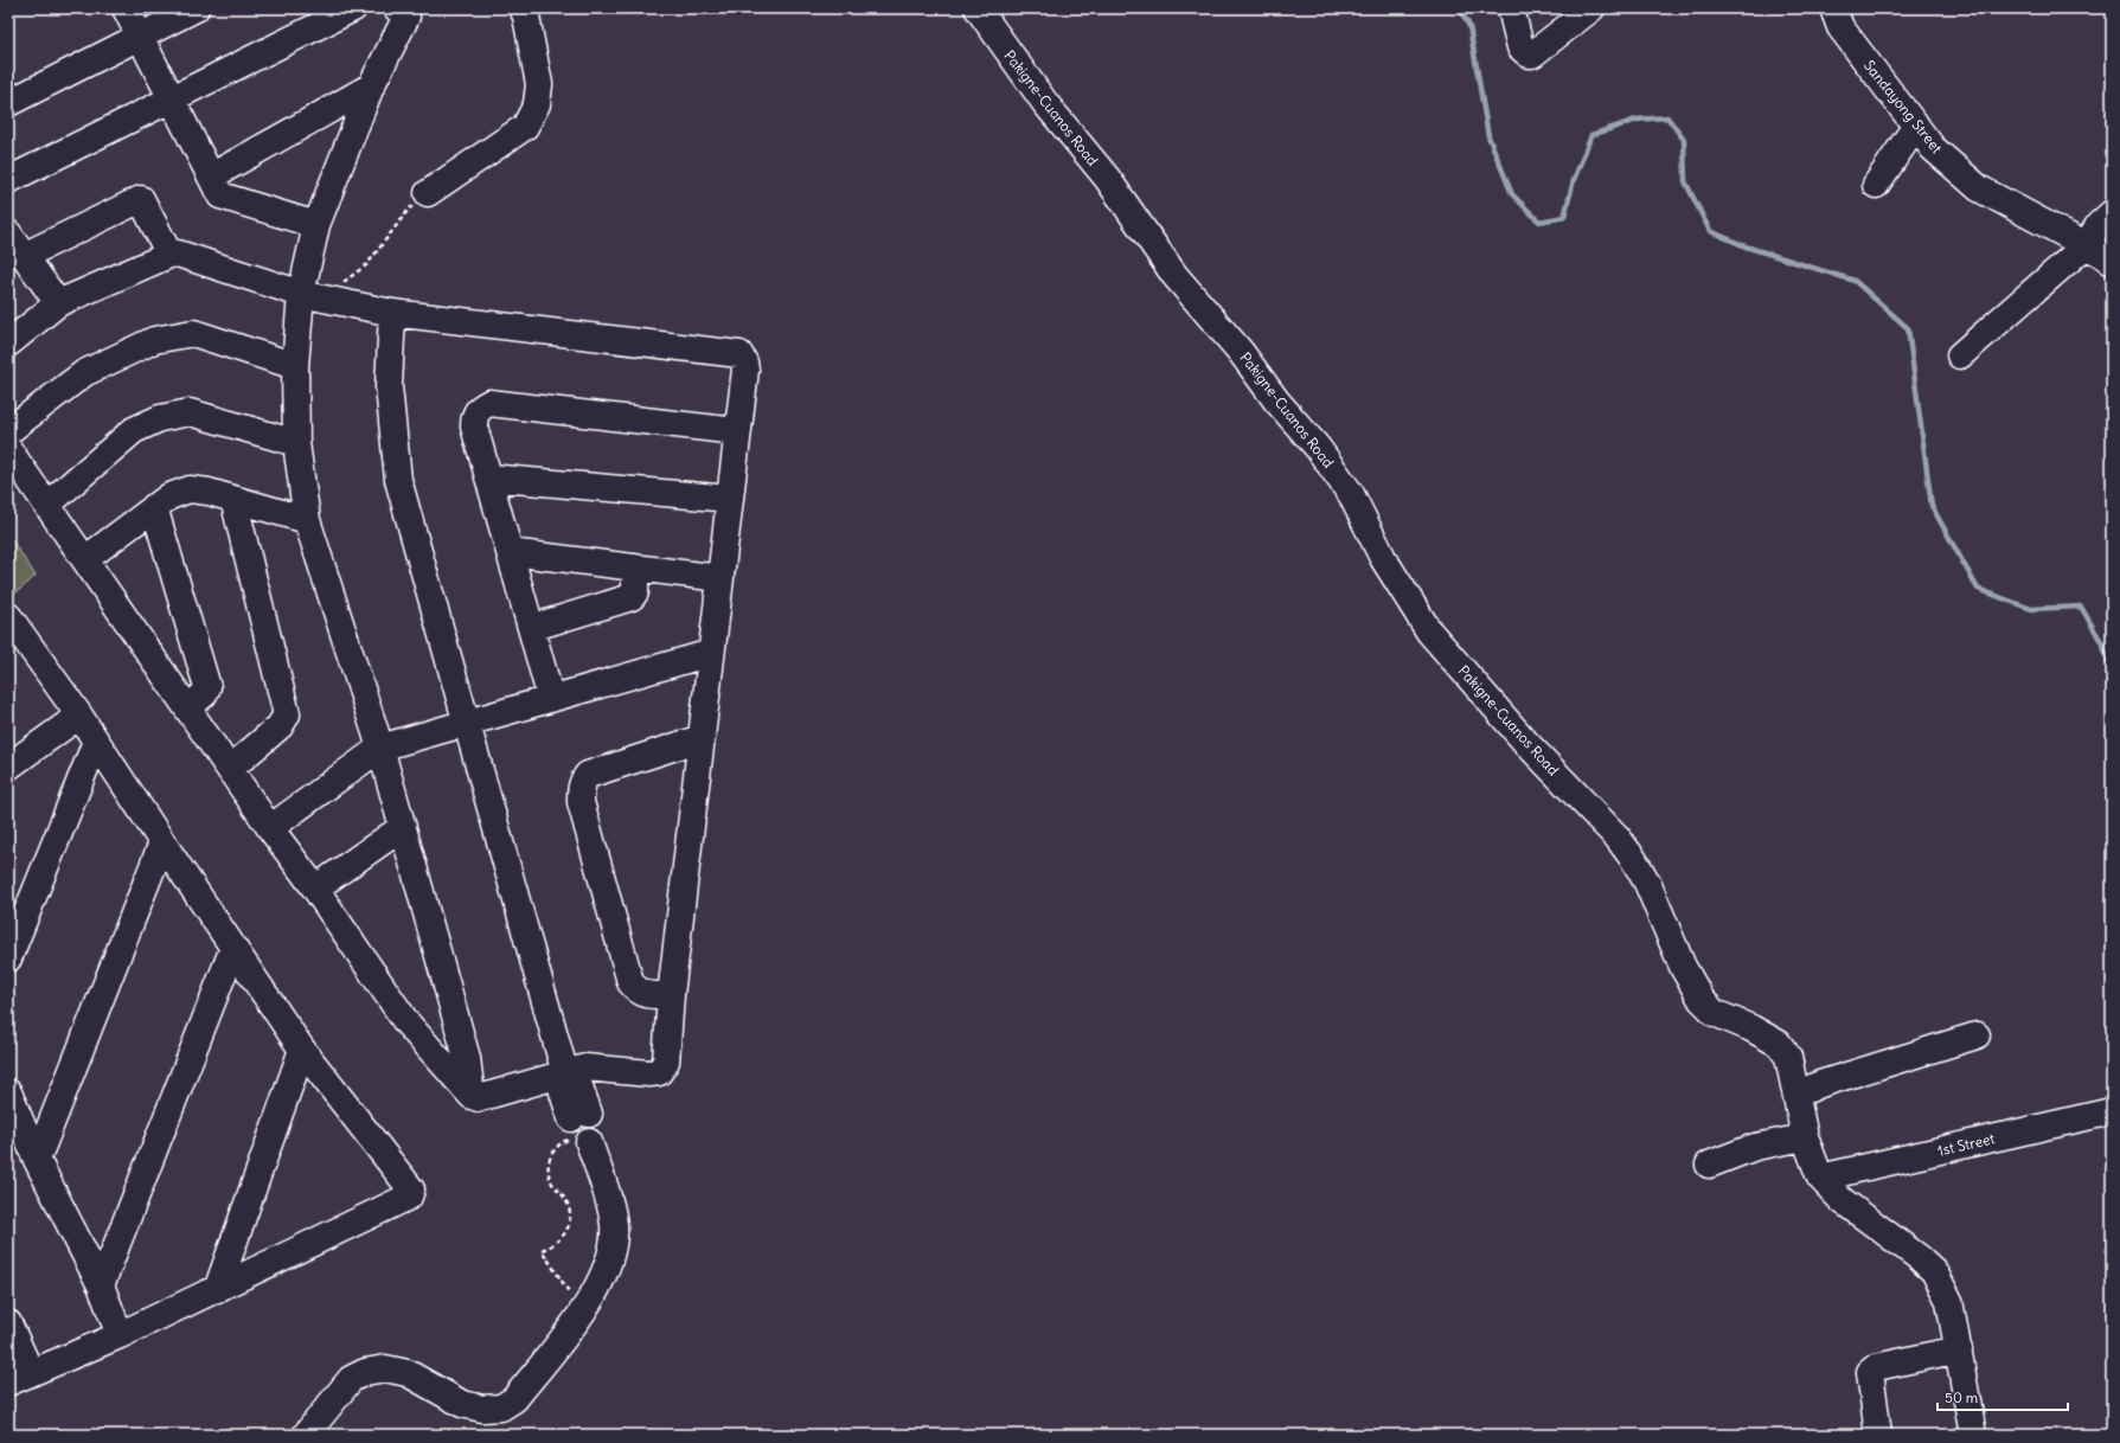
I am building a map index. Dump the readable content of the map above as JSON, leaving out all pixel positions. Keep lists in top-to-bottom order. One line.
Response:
{"streets":{"street":["Sandayong Street","Pakigne-Cuanos Road","1st Street"]},"crossings":[["Pakigne-Cuanos Road","1st Street"]],"scale_bar":"50 m"}
